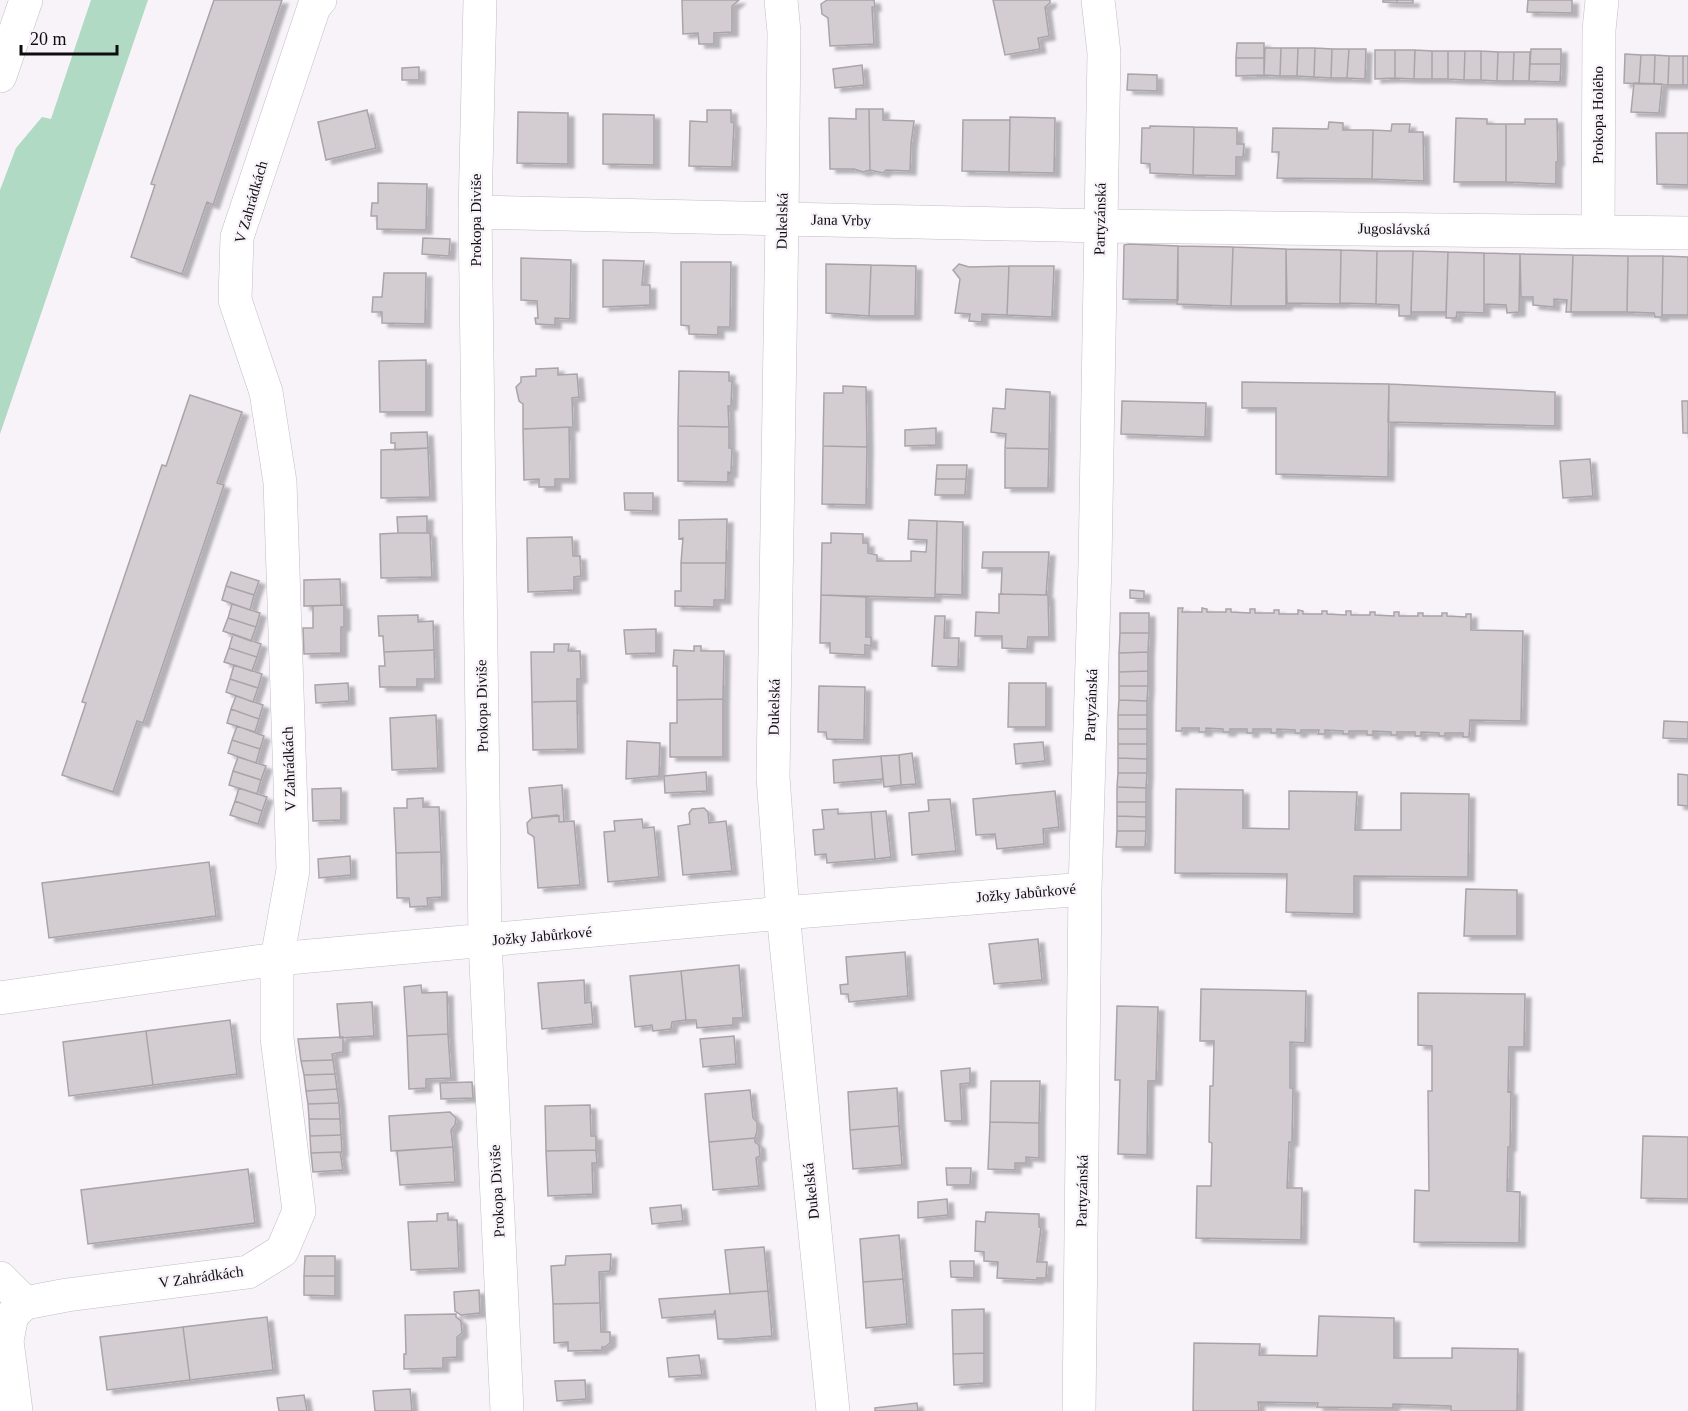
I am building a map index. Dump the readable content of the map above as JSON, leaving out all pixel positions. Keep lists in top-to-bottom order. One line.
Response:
{"streets":{"street":["Prokopa Holého","V Zahrádkách","Partyzánská","Prokopa Diviše","Jana Vrby","Dukelská","Jugoslávská","Jožky Jabůrkové"]},"crossings":[["Prokopa Holého","Jugoslávská"],["V Zahrádkách","Jožky Jabůrkové"],["Partyzánská","Jana Vrby"],["Partyzánská","Jugoslávská"],["Partyzánská","Jožky Jabůrkové"],["Prokopa Diviše","Jana Vrby"],["Prokopa Diviše","Jožky Jabůrkové"],["Jana Vrby","Dukelská"],["Jana Vrby","Jugoslávská"],["Dukelská","Jožky Jabůrkové"]],"scale_bar":"20 m"}
